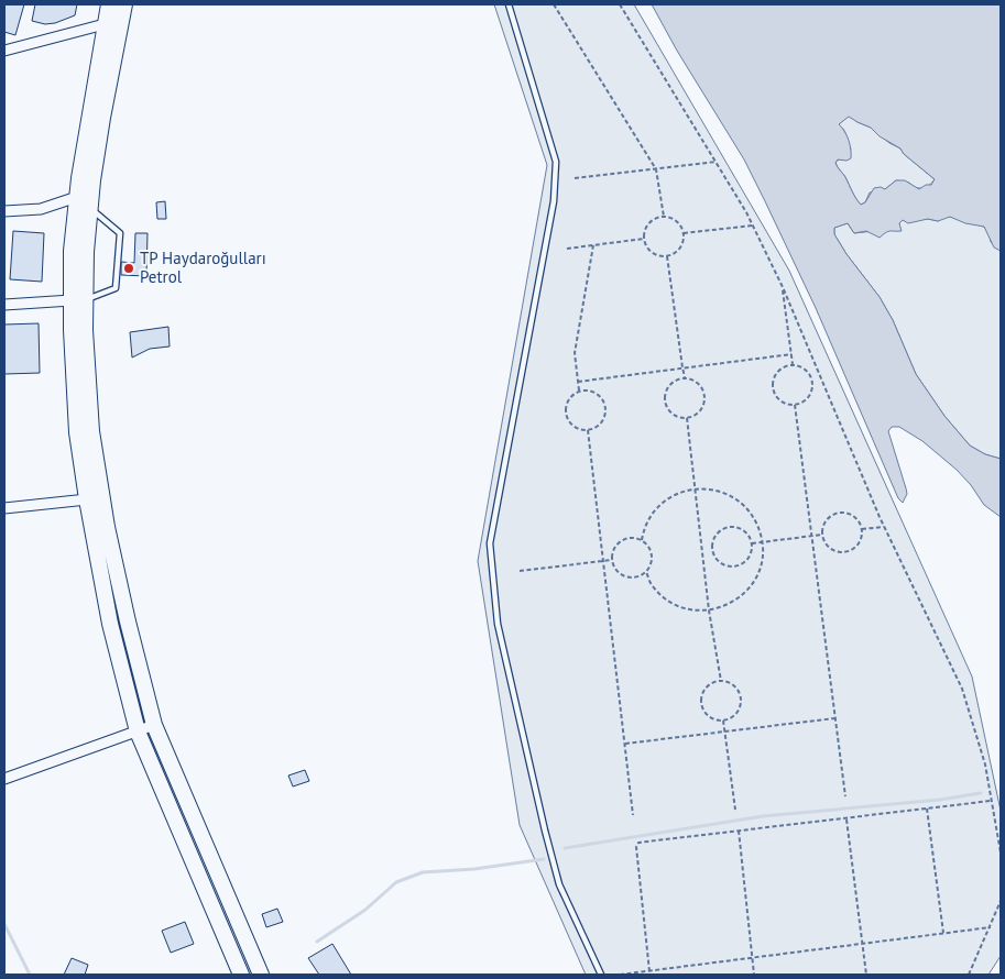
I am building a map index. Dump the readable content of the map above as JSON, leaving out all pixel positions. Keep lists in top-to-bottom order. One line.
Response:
{"places":["TP Haydaroğulları Petrol"]}
